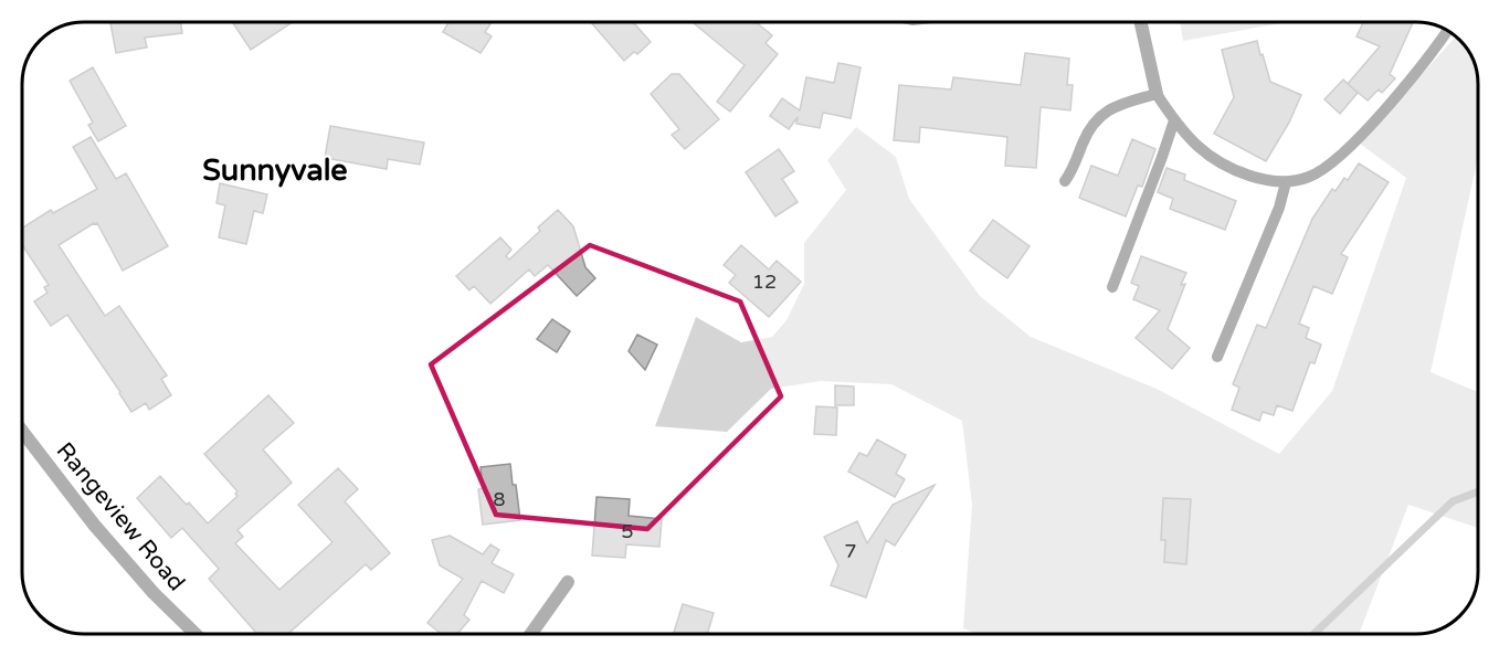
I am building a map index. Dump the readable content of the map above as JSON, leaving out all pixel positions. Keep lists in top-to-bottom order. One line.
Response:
{"streets":{"street":["Rangeview Road"]},"districts":["Sunnyvale"],"house_numbers":["12","8","5","7"]}
